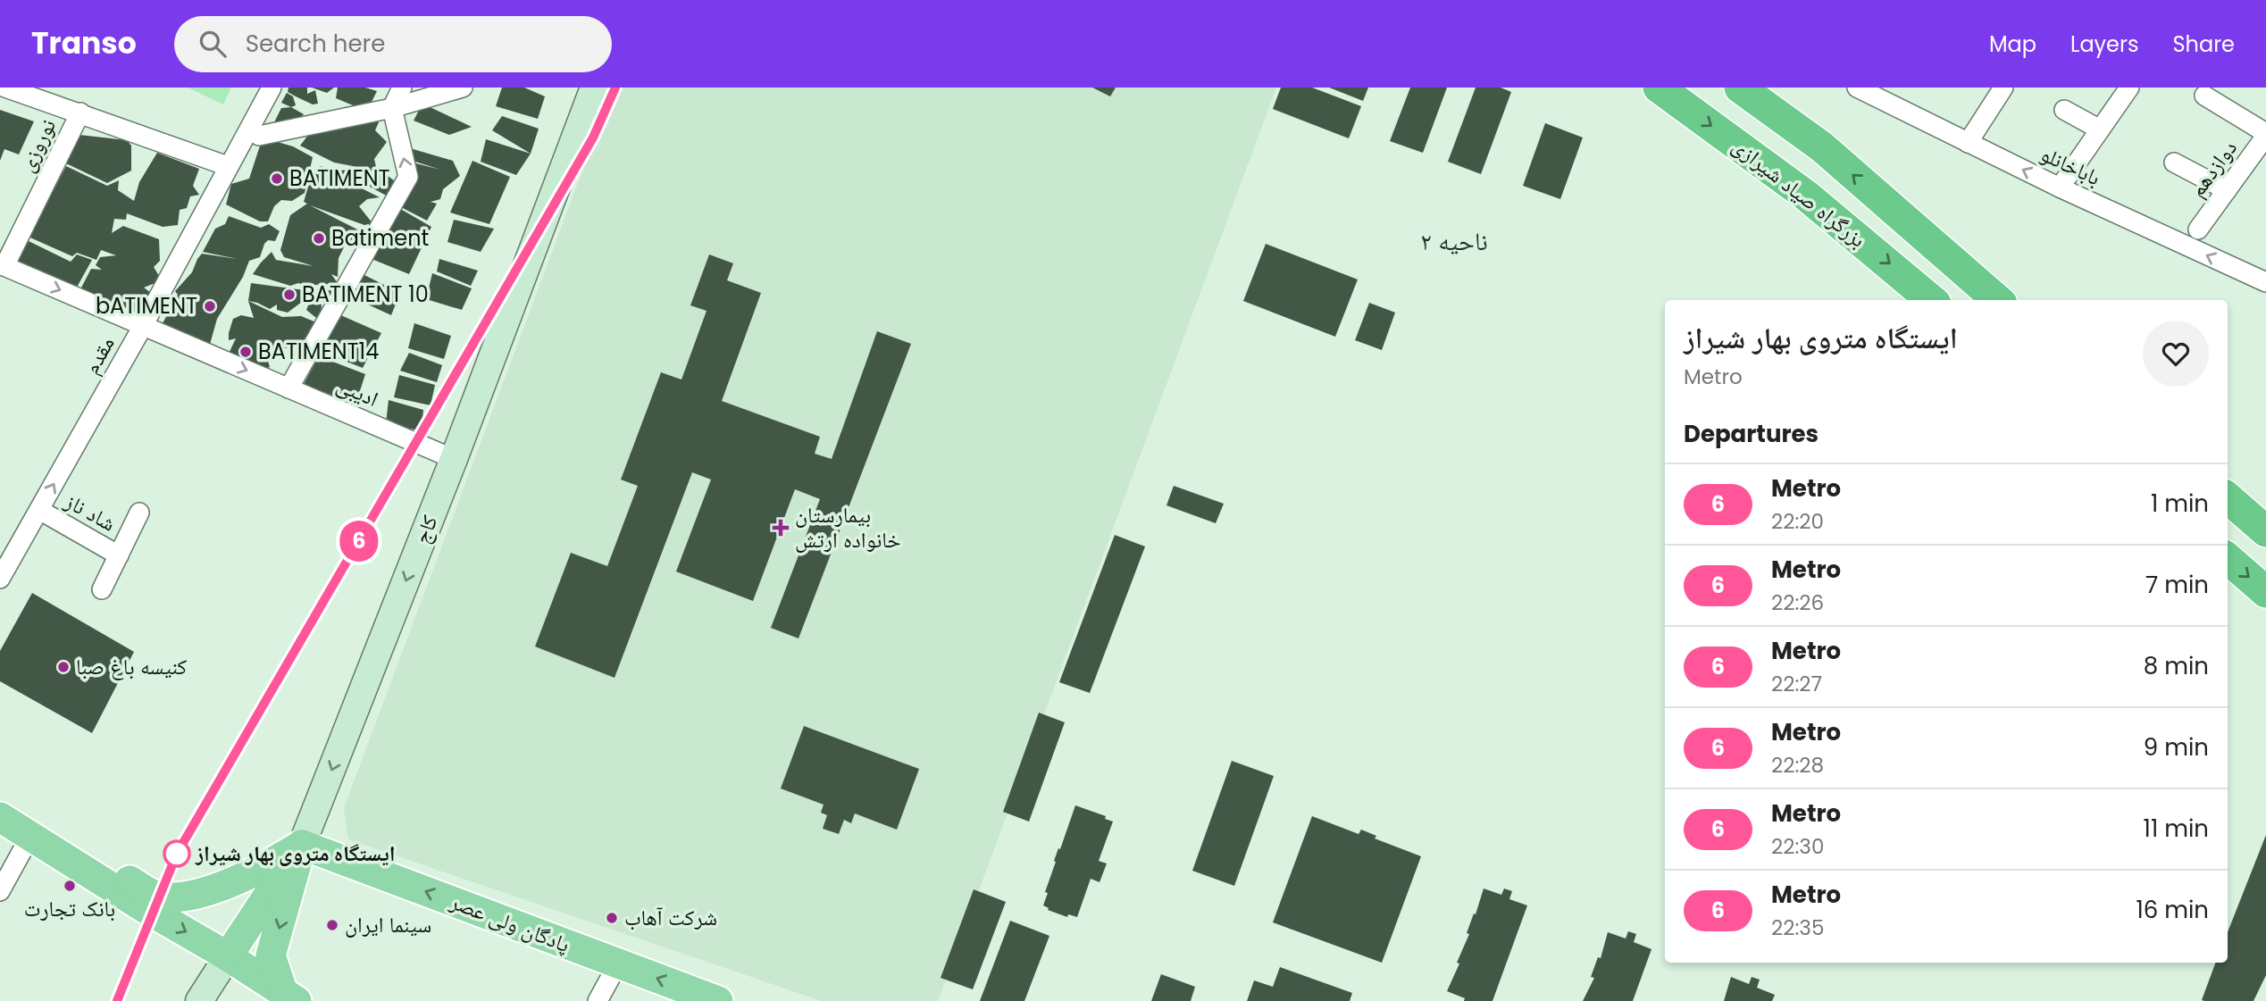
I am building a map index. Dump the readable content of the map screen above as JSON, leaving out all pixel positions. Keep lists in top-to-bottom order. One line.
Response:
{"streets":{"highway":["بزرگراه صیاد شیرازی"],"main road":["کاج","پادگان ولی عصر"],"street":["نوروزی","باباخانلو","دوازدهم","مقدم","ادیبی","شاد ناز"]},"crossings":[["نوروزی","ادیبی"],["مقدم","ادیبی"],["مقدم","شاد ناز"],["ادیبی","کاج"],["کاج","پادگان ولی عصر"]],"one_way":["مقدم","ادیبی","کاج","پادگان ولی عصر"],"districts":["ناحیه ۲"],"places":{"other":["BATIMENT","Batiment","BATIMENT 10","bATIMENT","BATIMENT14","کنیسه باغ صبا","ایستگاه متروی بهار شیراز","بانک تجارت","شرکت آهاب","سینما ایران"],"health":["بیمارستان خانواده ارتش"]},"lines":["metro line 6"],"page":{"header":"Transo","search":"Search here","nav":["Map","Layers","Share"],"on_map":"6","heading":[["ایستگاه متروی بهار شیراز","Metro"],"Departures"],"list":[{"mark":"6","name":"Metro","note":"22:20","value":"1 min"},{"mark":"6","name":"Metro","note":"22:26","value":"7 min"},{"mark":"6","name":"Metro","note":"22:27","value":"8 min"},{"mark":"6","name":"Metro","note":"22:28","value":"9 min"},{"mark":"6","name":"Metro","note":"22:30","value":"11 min"},{"mark":"6","name":"Metro","note":"22:35","value":"16 min"}]}}
